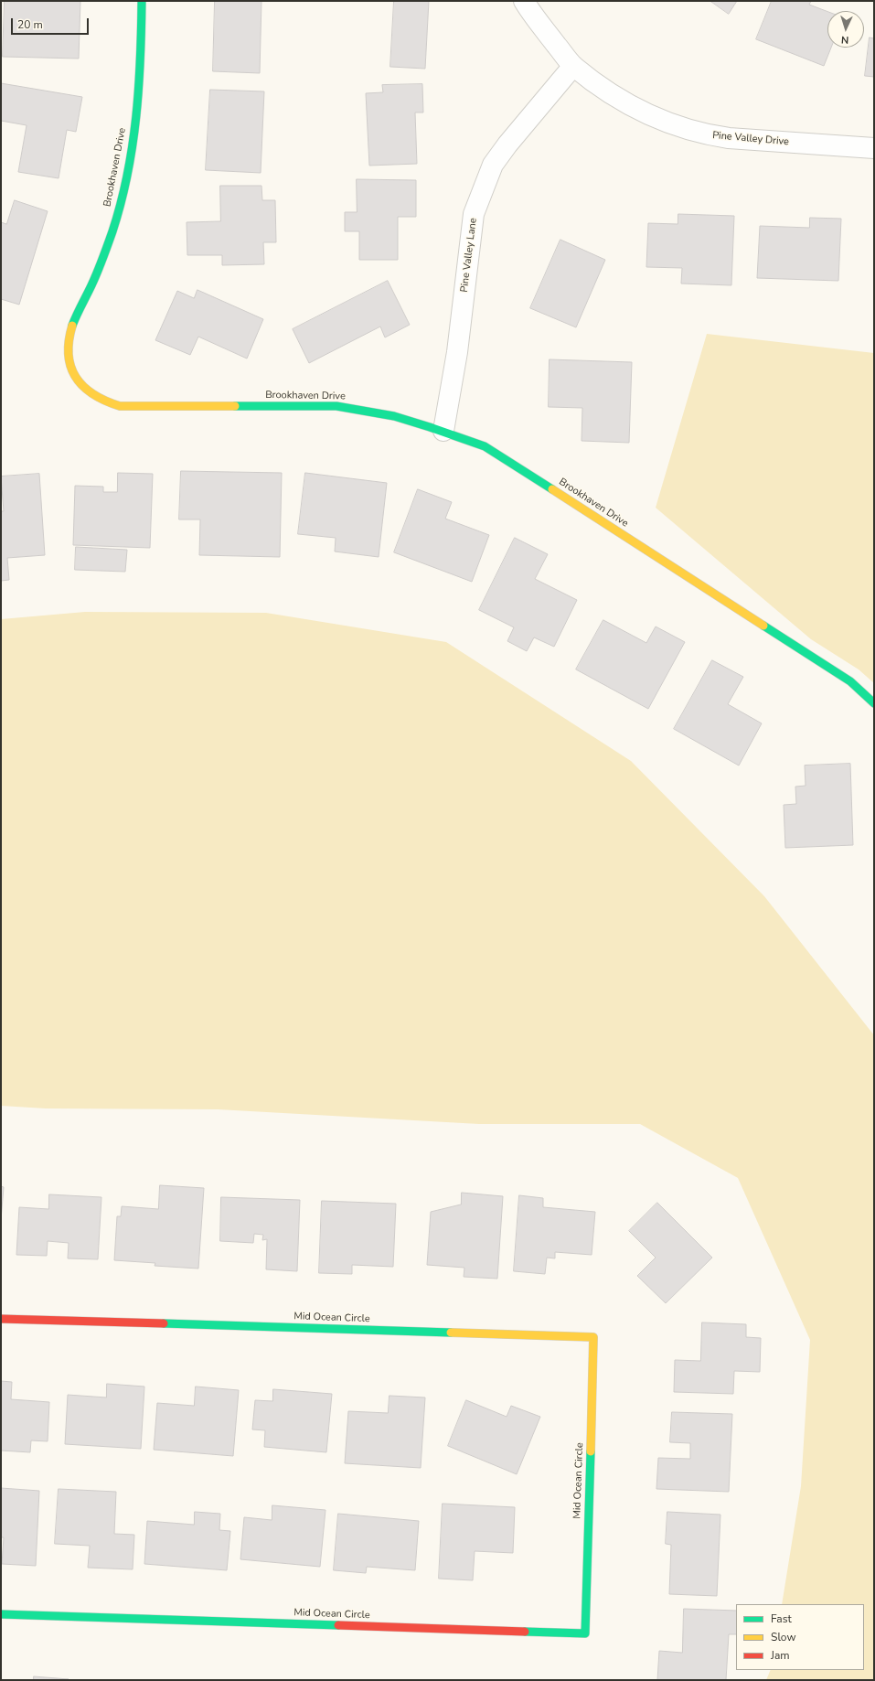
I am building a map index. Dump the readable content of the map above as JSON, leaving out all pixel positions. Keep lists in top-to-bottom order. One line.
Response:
{"streets":{"street":["Pine Valley Drive","Brookhaven Drive","Pine Valley Lane","Mid Ocean Circle"]},"crossings":[["Pine Valley Drive","Pine Valley Lane"],["Brookhaven Drive","Pine Valley Lane"]],"legend":["Fast","Slow","Jam"],"scale_bar":"20 m","north":"bottom"}
